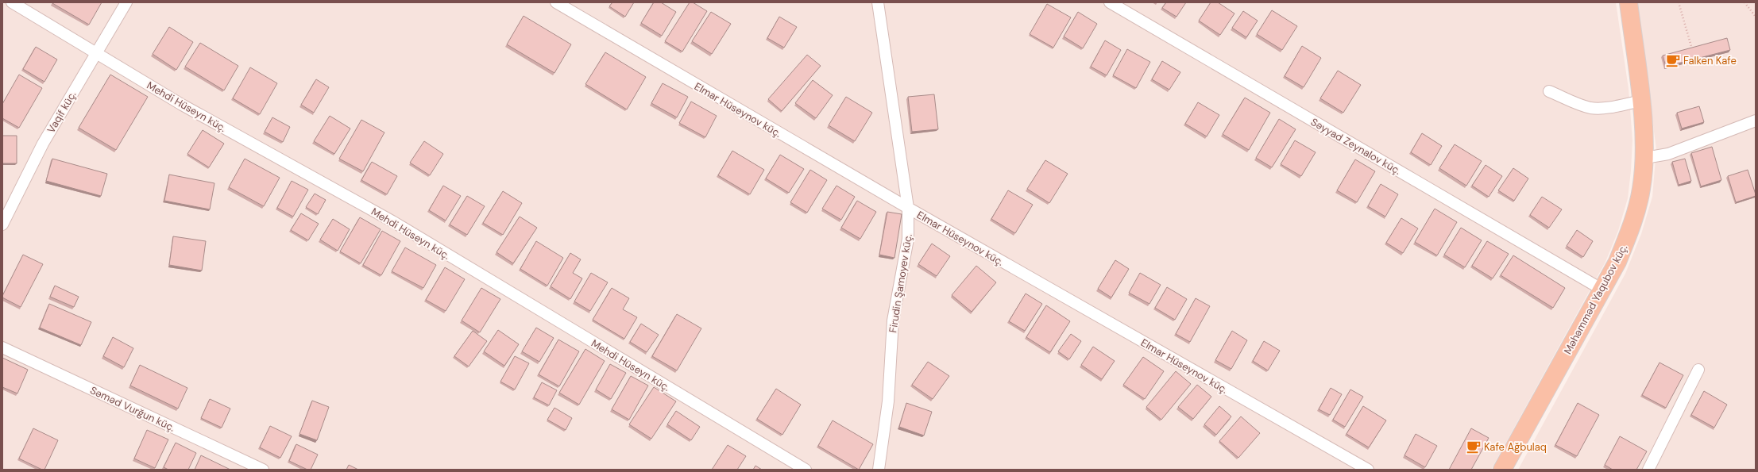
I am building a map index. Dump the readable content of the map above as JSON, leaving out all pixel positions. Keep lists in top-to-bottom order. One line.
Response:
{"streets":{"main road":["Məhəmməd Yaqubov küç."],"street":["Mehdi Hüseyn küç.","Elmar Hüseynov küç.","Vaqif küç.","Səyyad Zeynalov küç.","Firudin Şamoyev küç.","Səməd Vurğun küç."]},"crossings":[["Mehdi Hüseyn küç.","Vaqif küç."],["Elmar Hüseynov küç.","Firudin Şamoyev küç."],["Səyyad Zeynalov küç.","Məhəmməd Yaqubov küç."]],"places":{"cafe":["Falken Kafe","Kafe Ağbulaq"]}}
